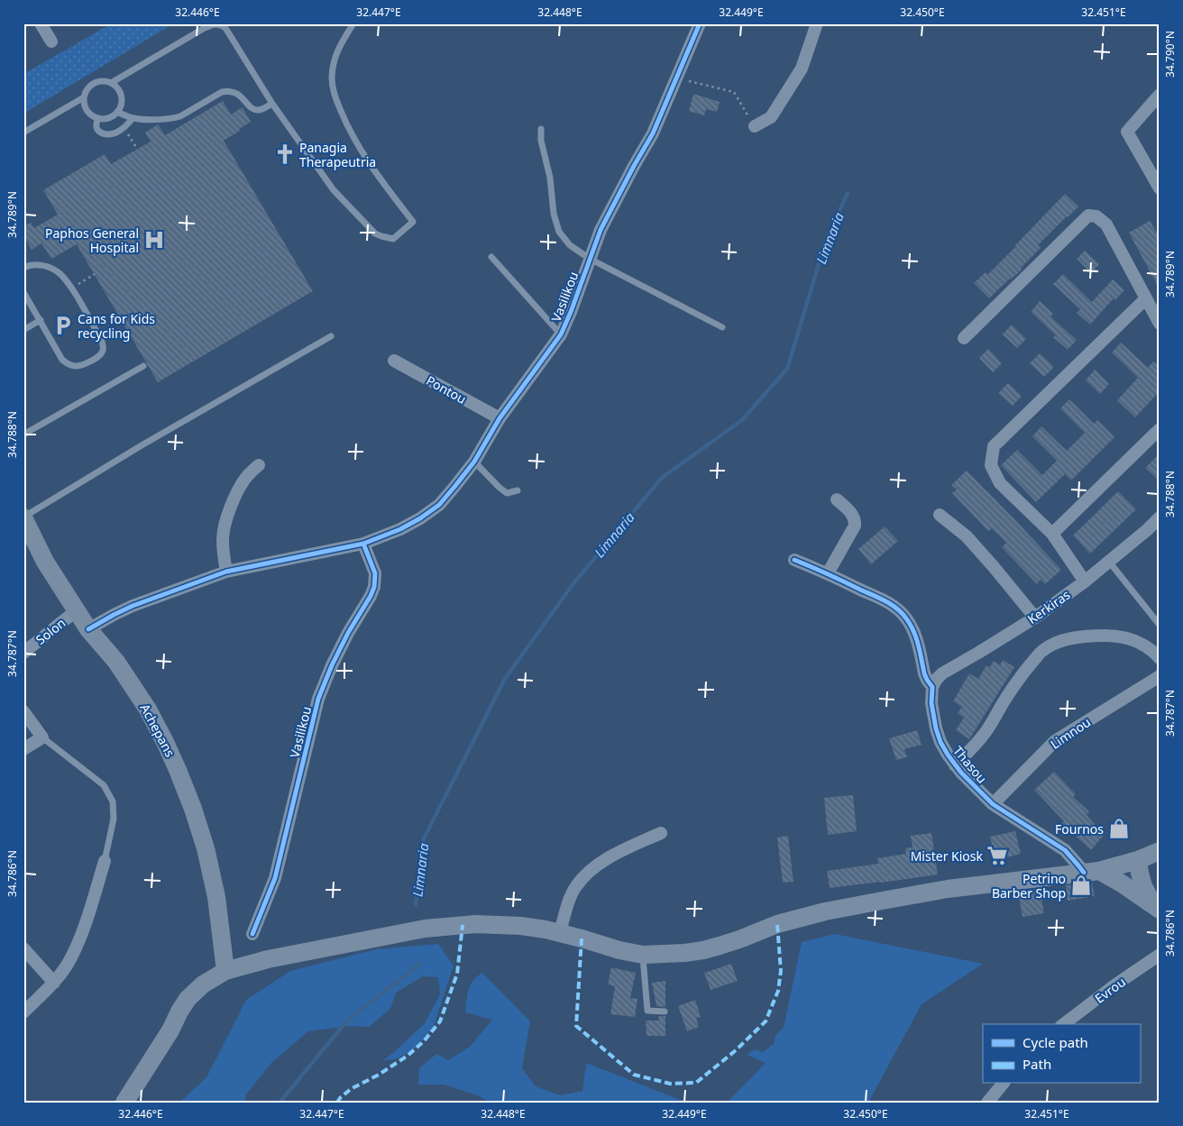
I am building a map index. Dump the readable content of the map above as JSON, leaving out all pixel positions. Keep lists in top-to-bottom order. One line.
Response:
{"streets":{"main road":["Achepans"],"street":["Vasilikou","Pontou","Kerkiras","Solon","Limnou","Thasou","Evrou"]},"crossings":[["Vasilikou","Pontou"],["Vasilikou","Achepans"],["Kerkiras","Thasou"],["Solon","Achepans"],["Limnou","Thasou"]],"water":["Limnaria"],"places":{"church":["Panagia Therapeutria"],"hospital":["Paphos General Hospital"],"parking":["Cans for Kids recycling"],"shop":["Fournos","Petrino Barber Shop"],"supermarket":["Mister Kiosk"]},"legend":["Cycle path","Path"],"coordinates":["32.446°E","32.447°E","32.448°E","32.449°E","32.450°E","32.451°E","34.790°N","34.789°N","34.788°N","34.787°N","34.786°N"]}
